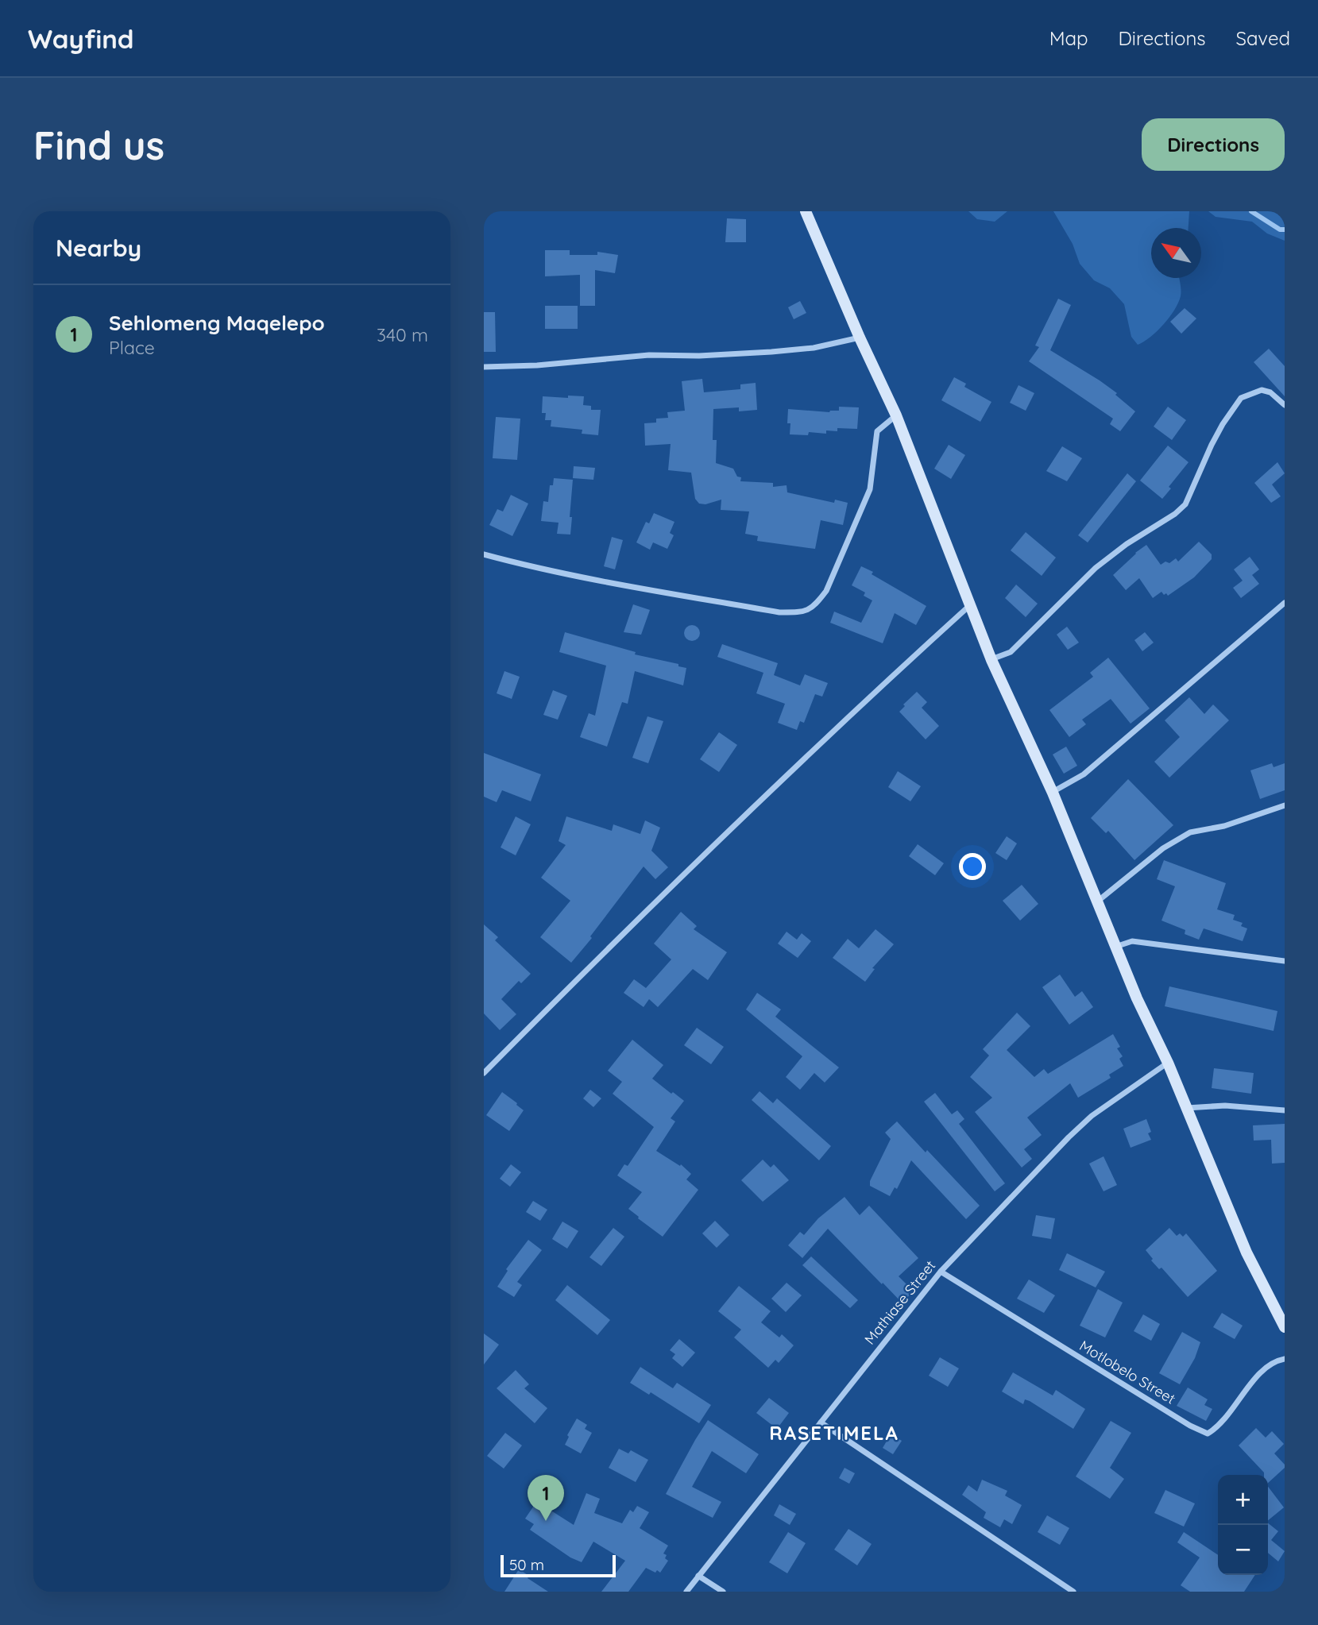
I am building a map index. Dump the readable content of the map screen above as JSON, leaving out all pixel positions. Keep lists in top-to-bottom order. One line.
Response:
{"streets":{"street":["Mathiase Street","Motlobelo Street"]},"crossings":[["Mathiase Street","Motlobelo Street"]],"districts":["RASETIMELA"],"scale_bar":"50 m","north":"top left","page":{"header":"Wayfind","nav":["Map","Directions","Saved"],"buttons":"Directions","title":"Find us","heading":"Nearby","list":[{"mark":"1","name":"Sehlomeng Maqelepo","note":"Place","value":"340 m"}],"map_buttons":["+","−"],"pins":"1","scale":"50 m"}}
